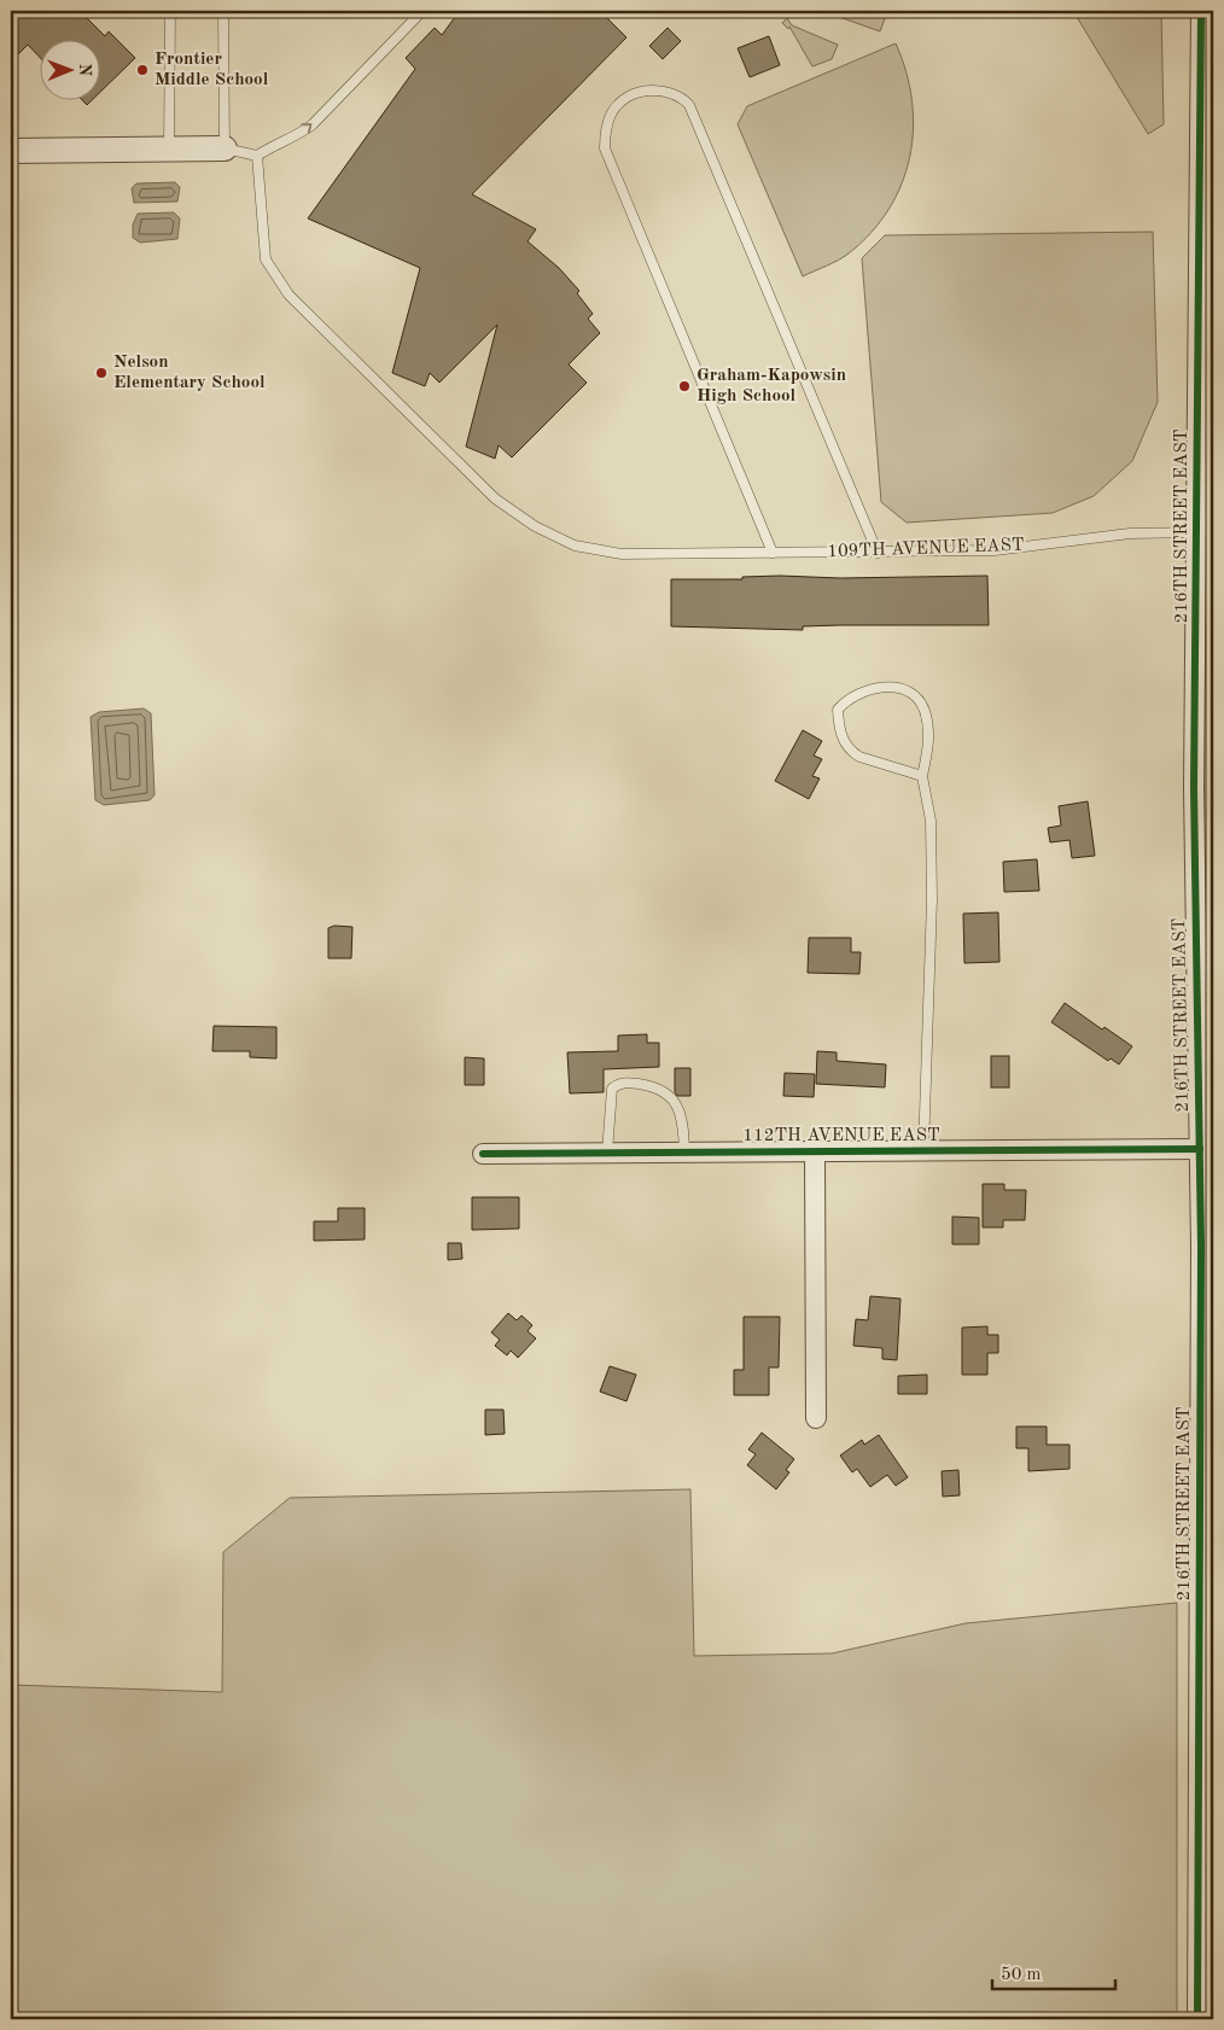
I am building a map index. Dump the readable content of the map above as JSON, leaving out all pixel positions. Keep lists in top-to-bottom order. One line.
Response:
{"streets":{"street":["216TH STREET EAST","112TH AVENUE EAST"],"lane":["109TH AVENUE EAST"]},"crossings":[["216TH STREET EAST","109TH AVENUE EAST"],["216TH STREET EAST","112TH AVENUE EAST"]],"places":["Frontier Middle School","Nelson Elementary School","Graham-Kapowsin High School"],"scale_bar":"50 m","north":"right"}
